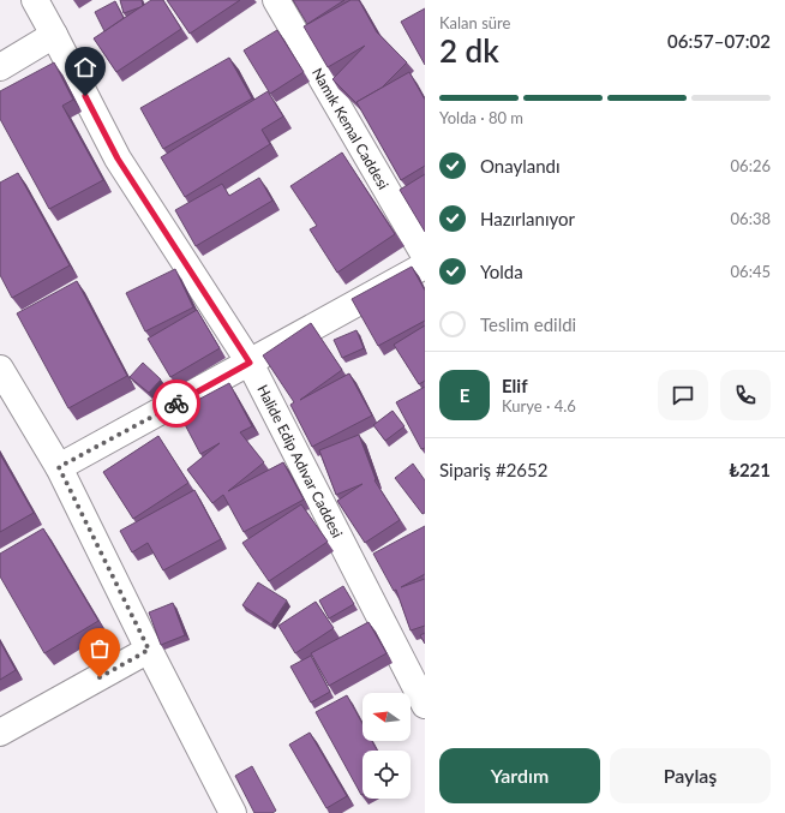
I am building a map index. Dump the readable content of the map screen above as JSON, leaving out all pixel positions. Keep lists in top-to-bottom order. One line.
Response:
{"streets":{"street":["Namık Kemal Caddesi","Halide Edip Adıvar Caddesi"]},"north":"left","page":{"heading":["2 dk","Kalan süre","06:57–07:02"],"panel":["Elif","Kurye · 4.6","Sipariş #2652","₺221"],"bar":"Yolda · 80 m","list":[["Onaylandı","06:26"],["Hazırlanıyor","06:38"],["Yolda","06:45"],"Teslim edildi"],"round":"E","buttons":["Yardım","Paylaş"]}}
